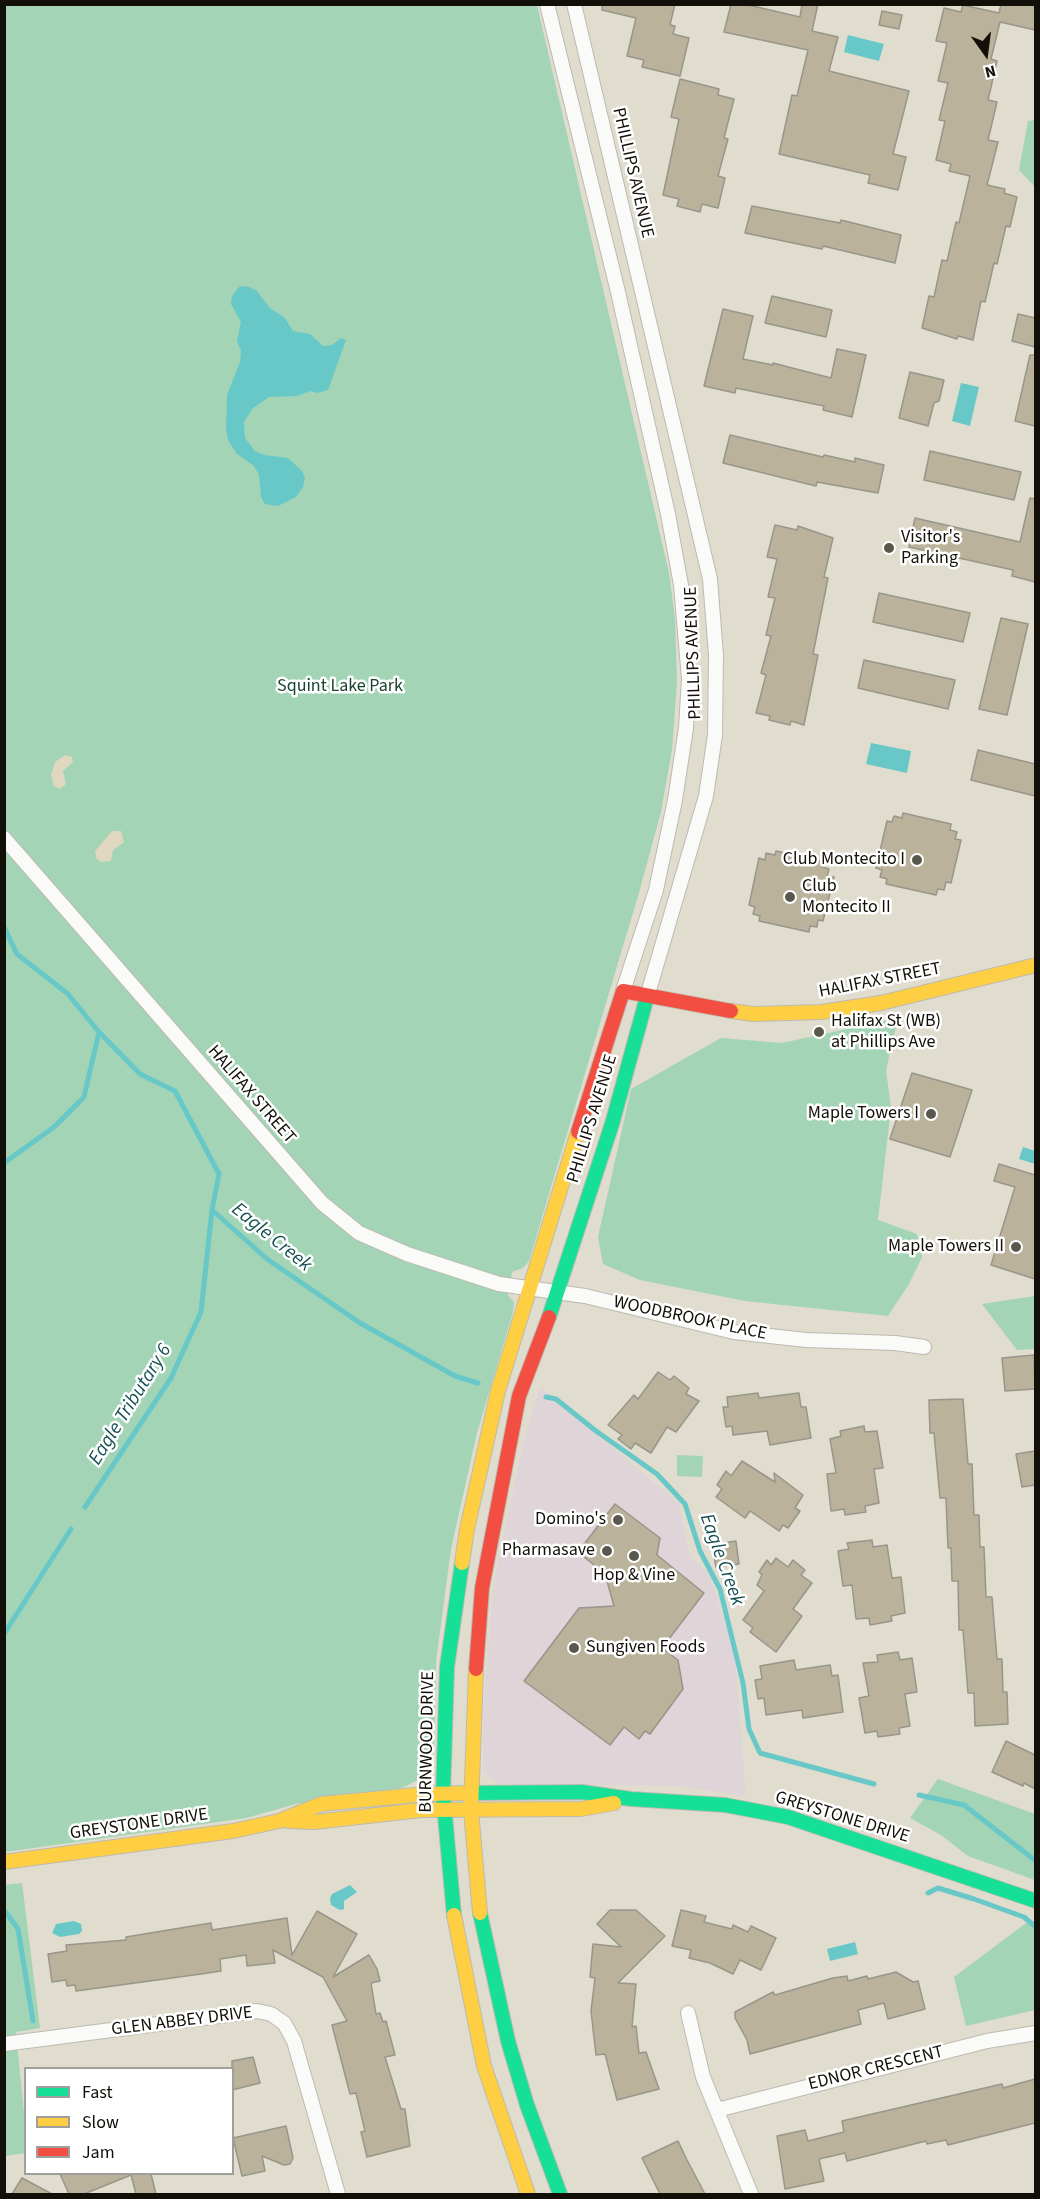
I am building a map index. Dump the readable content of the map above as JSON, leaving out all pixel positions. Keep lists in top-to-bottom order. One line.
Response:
{"streets":{"street":["PHILLIPS AVENUE","HALIFAX STREET","WOODBROOK PLACE","BURNWOOD DRIVE","GREYSTONE DRIVE","GLEN ABBEY DRIVE","EDNOR CRESCENT"]},"crossings":[["PHILLIPS AVENUE","HALIFAX STREET"],["PHILLIPS AVENUE","WOODBROOK PLACE"],["PHILLIPS AVENUE","BURNWOOD DRIVE"],["HALIFAX STREET","WOODBROOK PLACE"],["HALIFAX STREET","BURNWOOD DRIVE"],["WOODBROOK PLACE","BURNWOOD DRIVE"],["BURNWOOD DRIVE","GREYSTONE DRIVE"]],"water":["Eagle Creek","Eagle Tributary 6"],"parks":["Squint Lake Park"],"places":["Visitor's Parking","Club Montecito I","Club Montecito II","Halifax St (WB) at Phillips Ave","Maple Towers I","Maple Towers II","Domino's","Pharmasave","Hop & Vine","Sungiven Foods"],"legend":["Fast","Slow","Jam"],"north":"bottom"}
